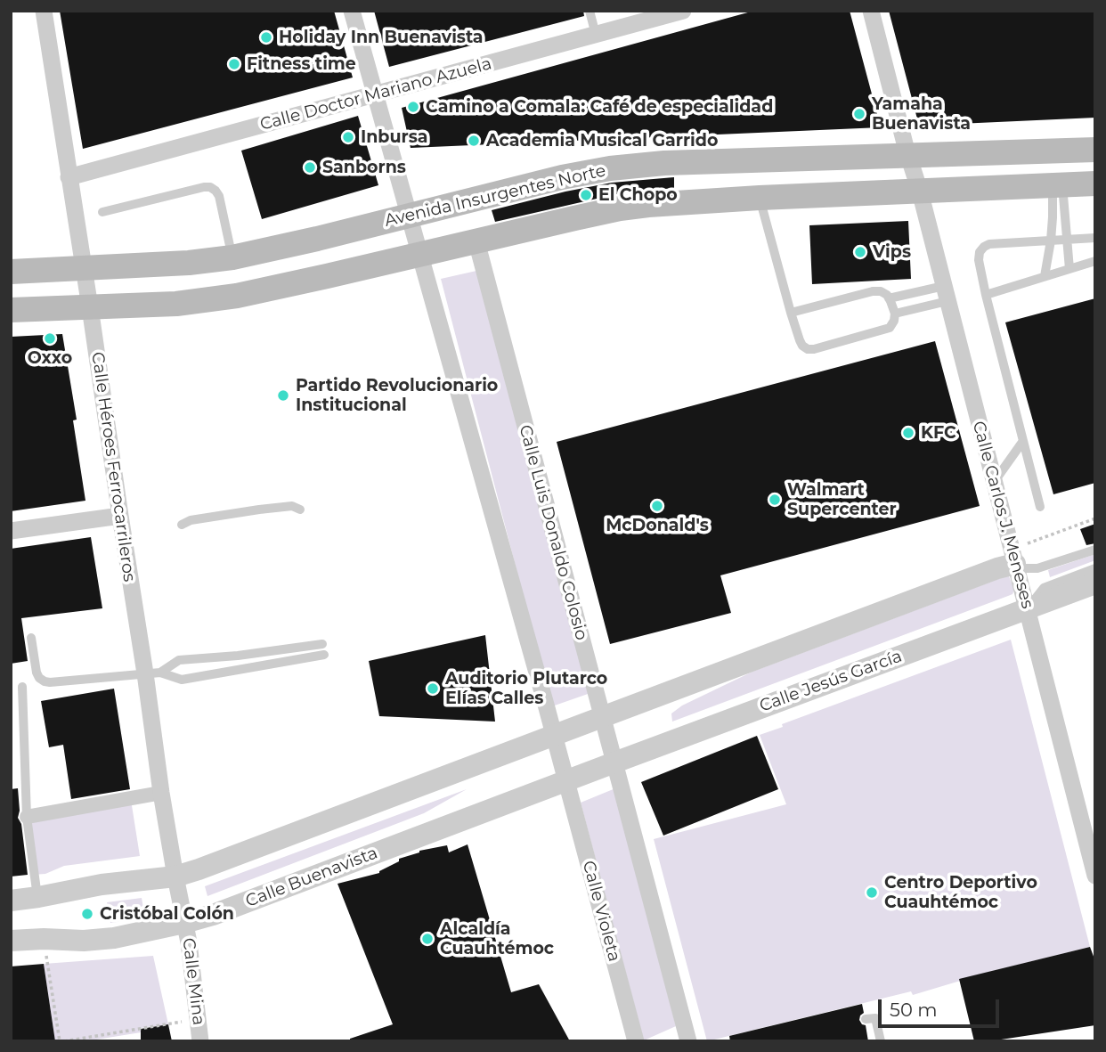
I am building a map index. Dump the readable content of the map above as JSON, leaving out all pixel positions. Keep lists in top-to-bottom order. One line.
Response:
{"streets":{"main road":["Avenida Insurgentes Norte"],"street":["Calle Doctor Mariano Azuela","Calle Héroes Ferrocarrileros","Calle Carlos J. Meneses","Calle Luis Donaldo Colosio","Calle Jesús García","Calle Buenavista","Calle Violeta","Calle Mina"]},"crossings":[["Calle Doctor Mariano Azuela","Calle Héroes Ferrocarrileros"],["Avenida Insurgentes Norte","Calle Héroes Ferrocarrileros"],["Avenida Insurgentes Norte","Calle Carlos J. Meneses"],["Calle Héroes Ferrocarrileros","Calle Buenavista"],["Calle Héroes Ferrocarrileros","Calle Mina"],["Calle Carlos J. Meneses","Calle Jesús García"],["Calle Luis Donaldo Colosio","Calle Jesús García"],["Calle Jesús García","Calle Buenavista"],["Calle Jesús García","Calle Violeta"],["Calle Buenavista","Calle Violeta"],["Calle Buenavista","Calle Mina"]],"places":["Holiday Inn Buenavista","Fitness time","Camino a Comala: Café de especialidad","Yamaha Buenavista","Inbursa","Academia Musical Garrido","Sanborns","El Chopo","Vips","Oxxo","Partido Revolucionario Institucional","KFC","Walmart Supercenter","McDonald's","Auditorio Plutarco Elías Calles","Centro Deportivo Cuauhtémoc","Cristóbal Colón","Alcaldía Cuauhtémoc"],"scale_bar":"50 m"}
